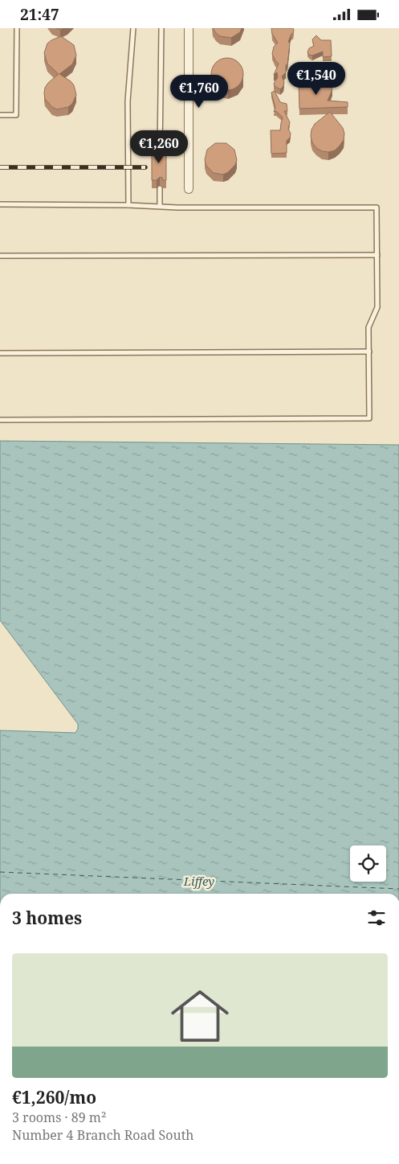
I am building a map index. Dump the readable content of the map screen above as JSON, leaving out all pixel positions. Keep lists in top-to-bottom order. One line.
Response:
{"water":["Liffey"],"page":{"status":"21:47","price":["€1,540","€1,760","€1,260"],"heading":"3 homes","list":[{"name":"€1,260/mo","note":"3 rooms · 89 m² · Number 4 Branch Road South"}]}}
